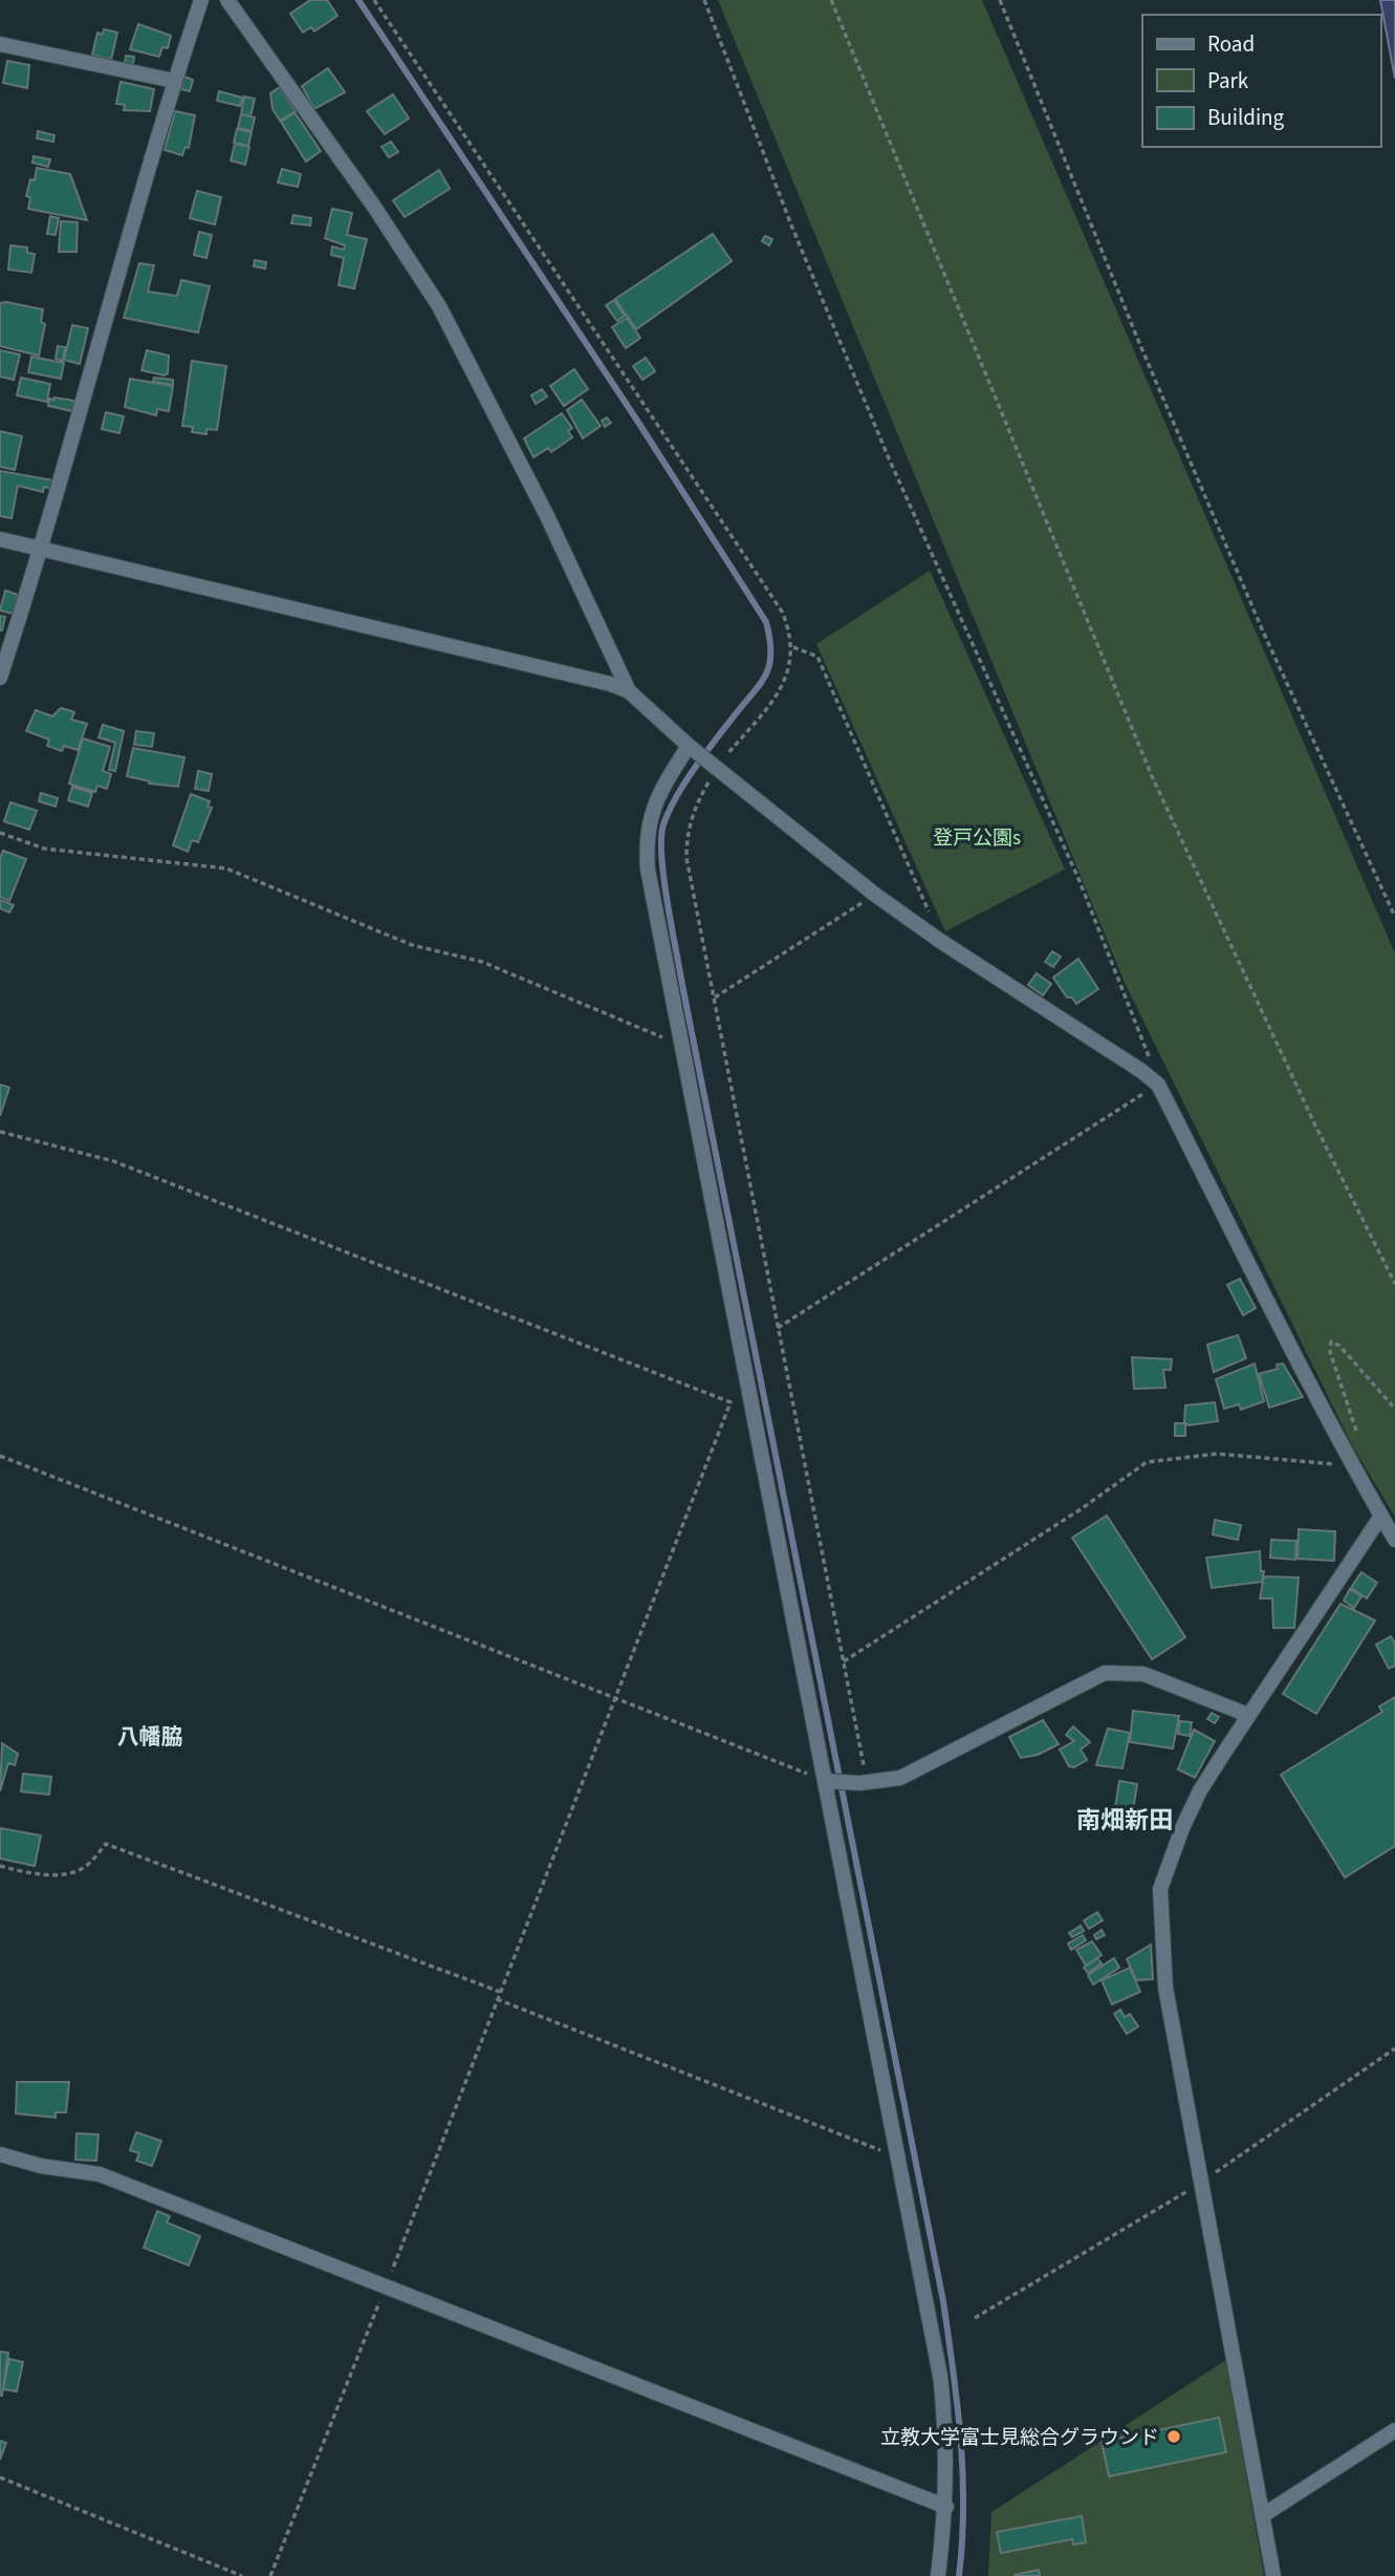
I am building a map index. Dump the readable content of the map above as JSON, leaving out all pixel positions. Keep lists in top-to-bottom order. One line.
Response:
{"districts":["八幡脇","南畑新田"],"parks":["登戸公園s"],"places":["立教大学富士見総合グラウンド"],"legend":["Road","Park","Building"]}
